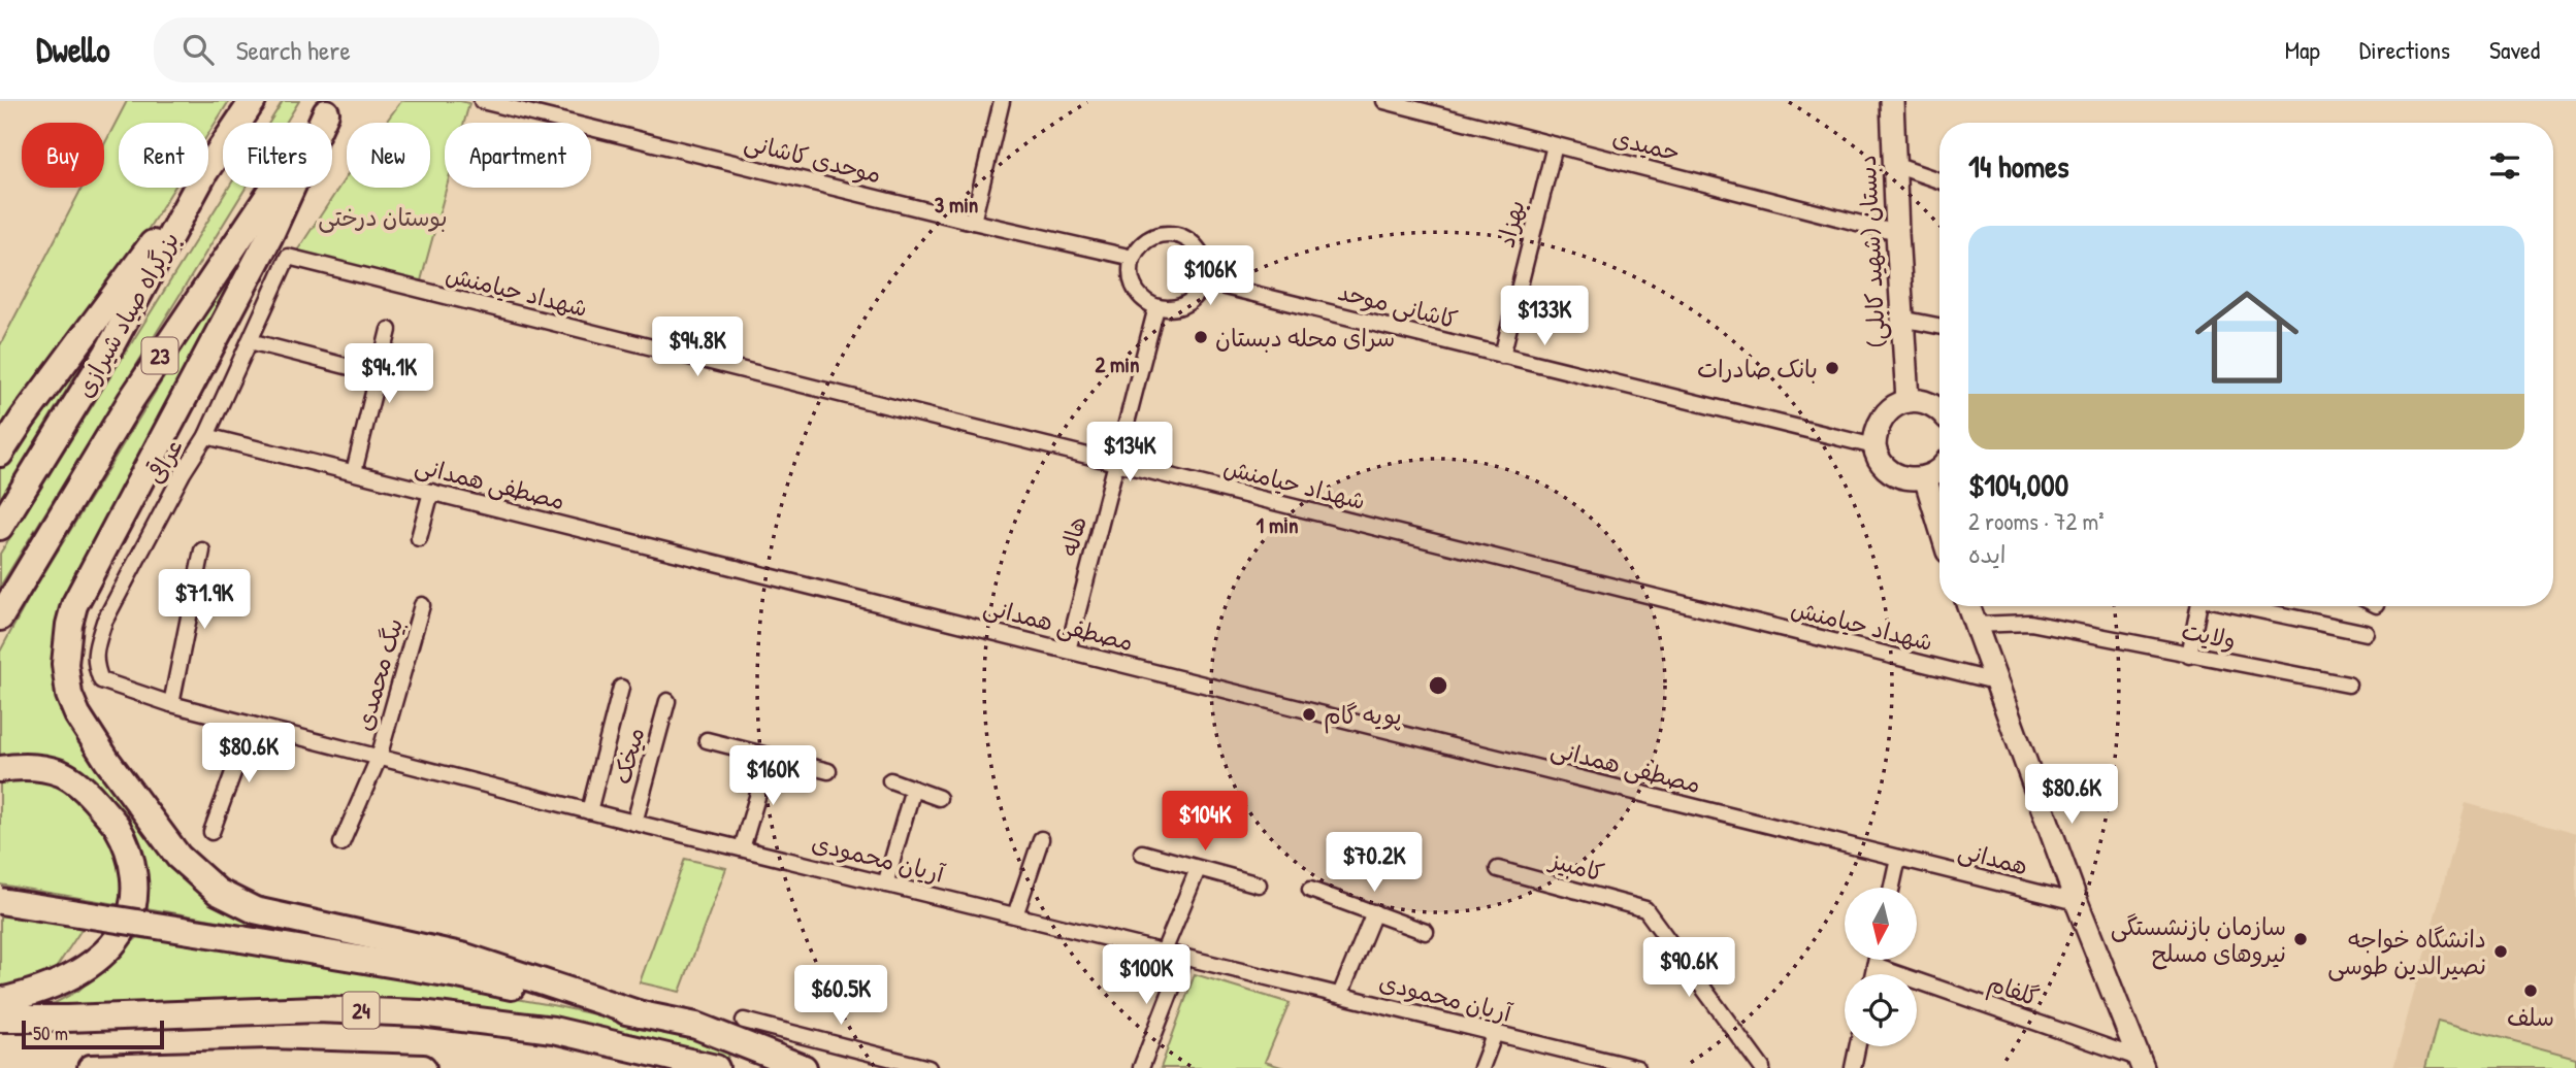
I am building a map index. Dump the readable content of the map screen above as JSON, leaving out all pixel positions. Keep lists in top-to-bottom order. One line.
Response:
{"streets":{"highway":["بزرگراه صیاد شیرازی","23","24"],"main road":["دبستان (شهید کابلی)"],"street":["حمیدی","موحدی کاشانی","بهزاد","شهداد حیامنش","کاشانی موحد","عراقی","مصطفی همدانی","هاله","ولایت","بیگ محمدی","میخک","آریان محمودی","همدانی","کامبیز","گلفام"]},"crossings":[["حمیدی","بهزاد"],["حمیدی","دبستان (شهید کابلی)"],["موحدی کاشانی","کاشانی موحد"],["موحدی کاشانی","هاله"],["بهزاد","کاشانی موحد"],["شهداد حیامنش","عراقی"],["شهداد حیامنش","هاله"],["کاشانی موحد","هاله"],["عراقی","مصطفی همدانی"],["عراقی","آریان محمودی"],["مصطفی همدانی","هاله"],["مصطفی همدانی","همدانی"],["بیگ محمدی","آریان محمودی"],["میخک","آریان محمودی"]],"parks":["بوستان درختی"],"places":["سرای محله دبستان","بانک صادرات","پویه گام","سازمان بازنشستگی نیروهای مسلح","دانشگاه خواجه نصیرالدین طوسی","سلف"],"scale_bar":"50 m","north":"bottom","page":{"header":"Dwello","search":"Search here","nav":["Map","Directions","Saved"],"chip":["Buy","Rent","Filters","New","Apartment"],"heading":"14 homes","list":[{"name":"$104,000","note":"2 rooms · 72 m² · ایده"}],"price":["$106K","$133K","$94.8K","$94.1K","$134K","$71.9K","$80.6K","$160K","$80.6K","$104K","$70.2K","$90.6K","$100K","$60.5K"],"scale":"50 m"},"rings":["3 min","2 min","1 min"]}
